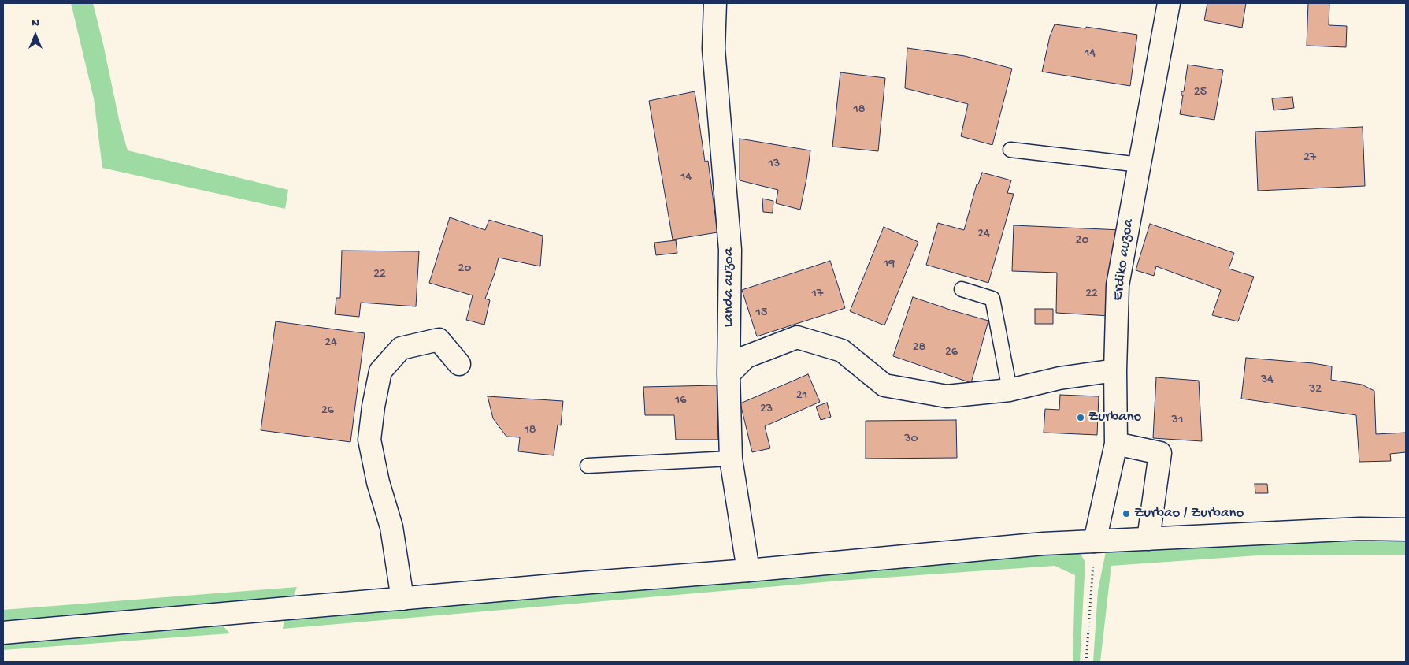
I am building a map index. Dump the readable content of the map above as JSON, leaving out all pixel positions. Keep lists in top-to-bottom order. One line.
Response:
{"streets":{"street":["Erdiko auzoa","Landa auzoa"]},"places":["Zurbano","Zurbao / Zurbano"],"house_numbers":["14","25","18","27","13","14","24","20","19","20","22","17","22","15","24","28","26","34","32","21","16","23","26","31","18","30"],"north":"top"}
